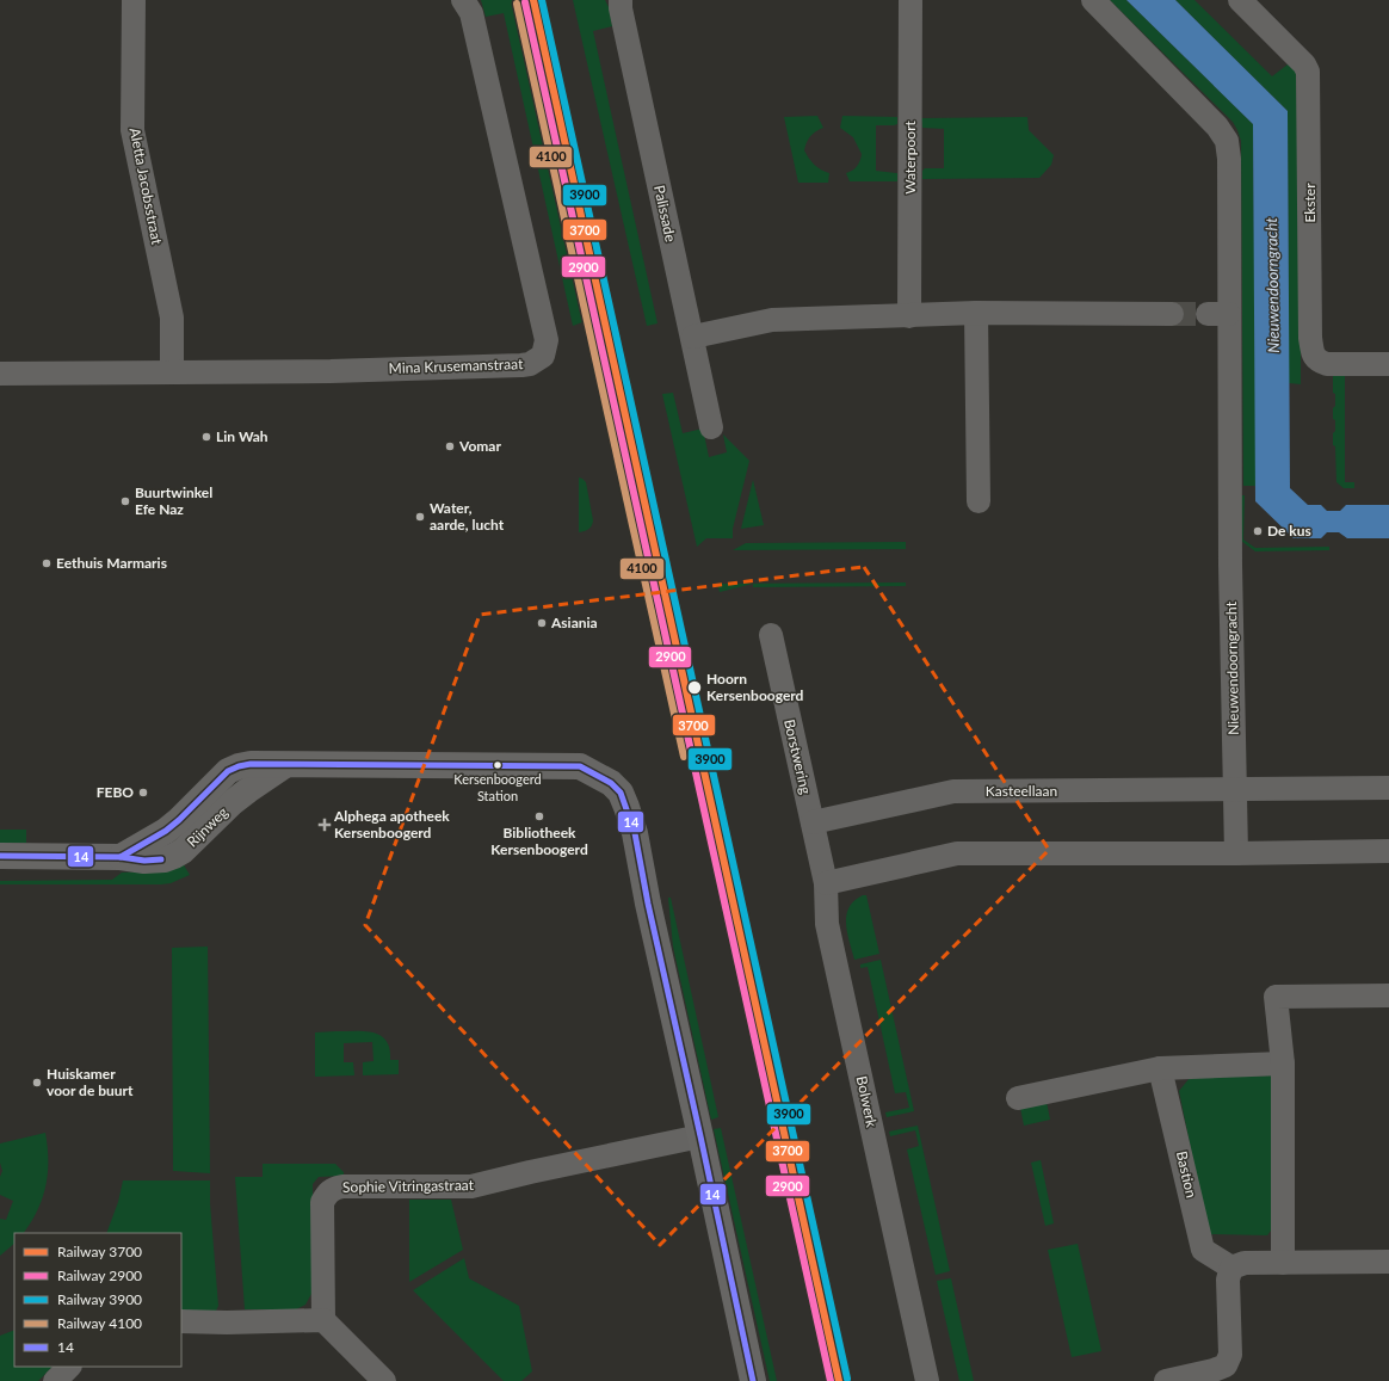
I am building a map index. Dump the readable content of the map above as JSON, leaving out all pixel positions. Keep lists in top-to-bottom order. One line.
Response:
{"streets":{"street":["Waterpoort","Aletta Jacobsstraat","Ekster","Palissade","Mina Krusemanstraat","Nieuwendoorngracht","Borstwering","Kasteellaan","Rijnweg","Bolwerk","Bastion","Sophie Vitringastraat"]},"crossings":[["Aletta Jacobsstraat","Mina Krusemanstraat"],["Nieuwendoorngracht","Kasteellaan"],["Borstwering","Kasteellaan"],["Borstwering","Bolwerk"],["Kasteellaan","Bolwerk"],["Rijnweg","Sophie Vitringastraat"]],"water":["Nieuwendoorngracht"],"places":{"other":["Lin Wah","Vomar","Buurtwinkel Efe Naz","Water, aarde, lucht","De kus","Eethuis Marmaris","Asiania","Hoorn Kersenboogerd","Kersenboogerd Station","FEBO","Bibliotheek Kersenboogerd","Huiskamer voor de buurt"],"health":["Alphega apotheek Kersenboogerd"]},"lines":["rail line 3700","rail line 3900","rail line 2900","rail line 4100","transit line 14"],"legend":["Railway 3700","Railway 2900","Railway 3900","Railway 4100","14"]}
